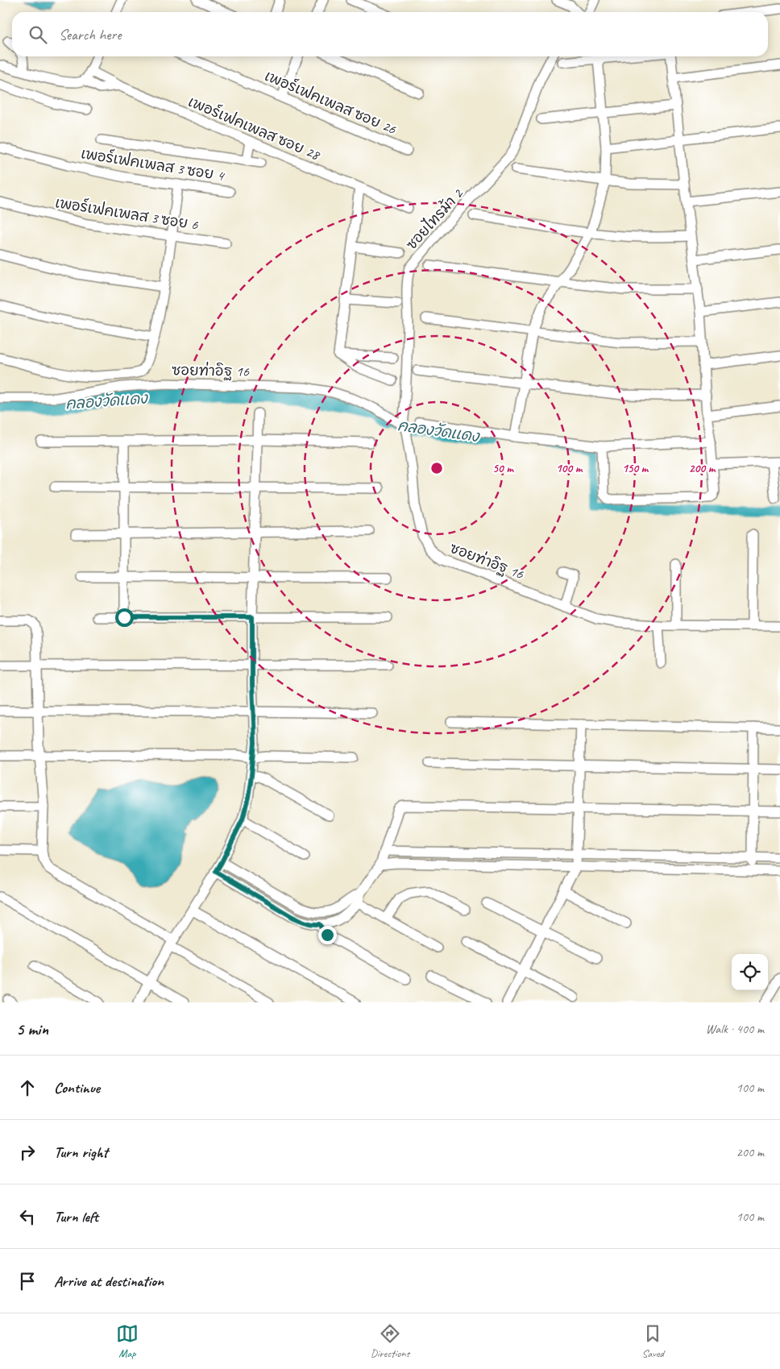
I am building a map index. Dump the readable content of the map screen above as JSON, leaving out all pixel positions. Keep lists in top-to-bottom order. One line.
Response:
{"streets":{"street":["เพอร์เฟคเพลส ซอย 26","เพอร์เฟคเพลส ซอย 28","เพอร์เฟคเพลส 3 ซอย 4","เพอร์เฟคเพลส 3 ซอย 6","ซอยไทรม้า 2","ซอยท่าอิฐ 16"]},"crossings":[["ซอยไทรม้า 2","ซอยท่าอิฐ 16"]],"water":["คลองวัดแดง"],"page":{"search":"Search here","heading":["5 min","Walk · 400 m"],"list":[["Continue","100 m"],["Turn right","200 m"],["Turn left","100 m"],"Arrive at destination"],"nav":["Map","Directions","Saved"]},"rings":["50 m","100 m","150 m","200 m"]}
